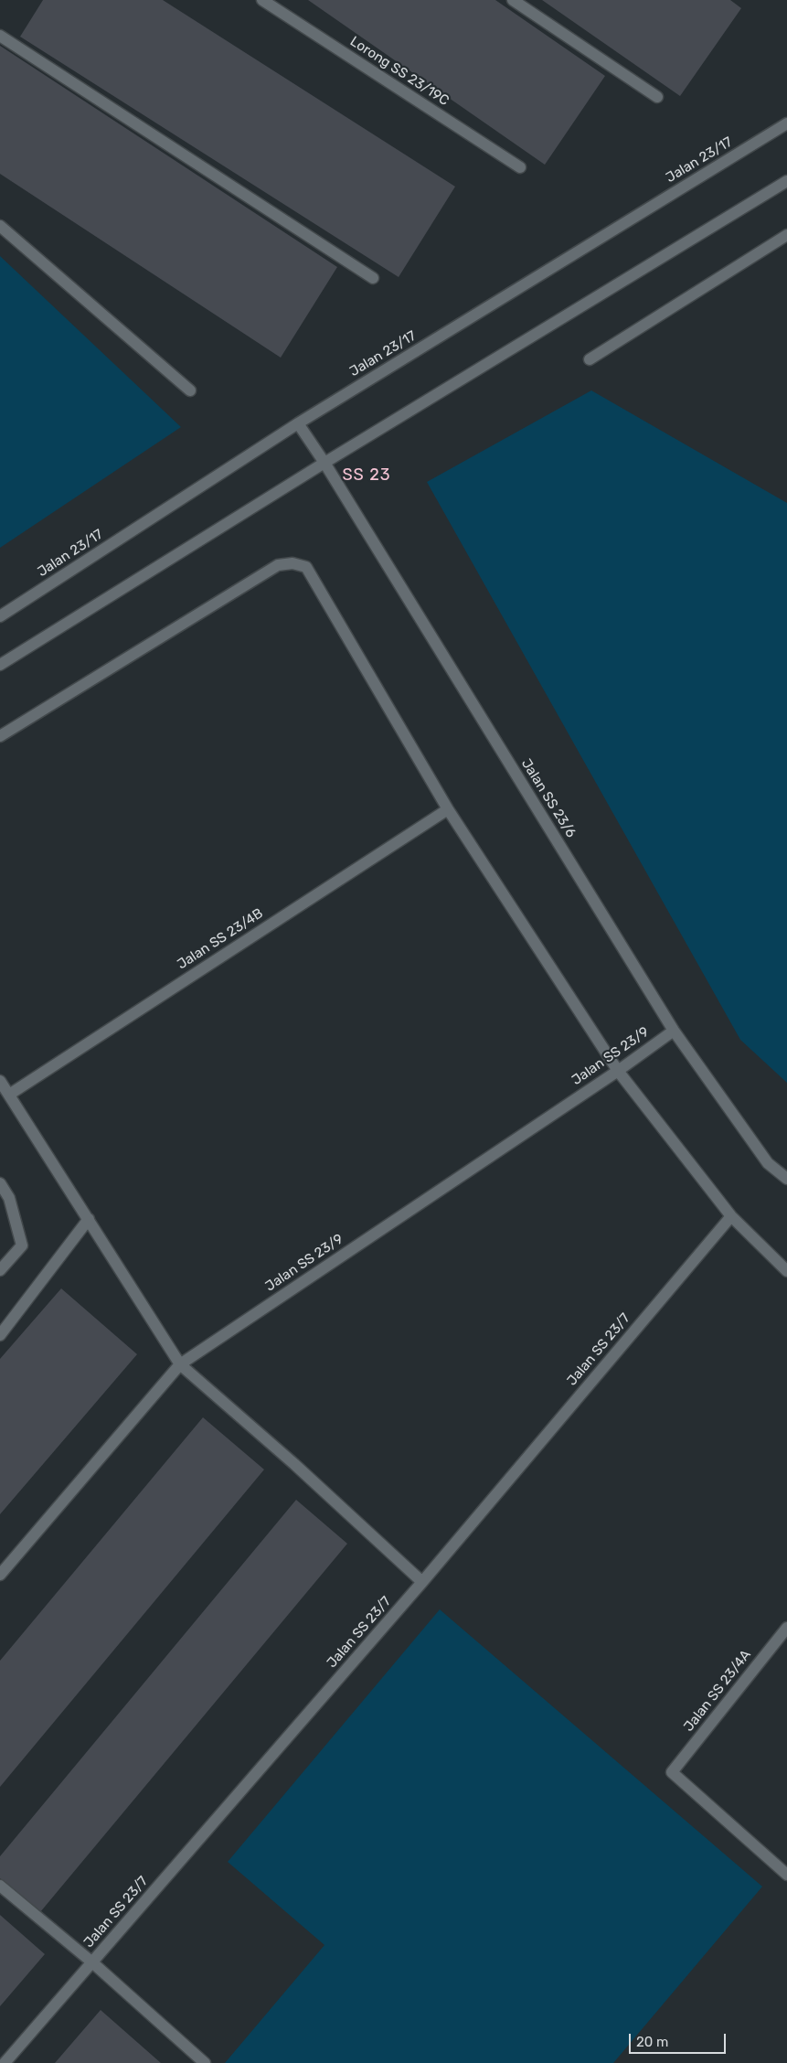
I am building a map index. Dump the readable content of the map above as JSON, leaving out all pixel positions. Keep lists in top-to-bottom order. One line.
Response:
{"streets":{"street":["Lorong SS 23/19C","Jalan 23/17","Jalan SS 23/6","Jalan SS 23/4B","Jalan SS 23/9","Jalan SS 23/7","Jalan SS 23/4A"]},"crossings":[["Jalan 23/17","Jalan SS 23/6"],["Jalan SS 23/6","Jalan SS 23/9"]],"districts":["SS 23"],"scale_bar":"20 m"}
